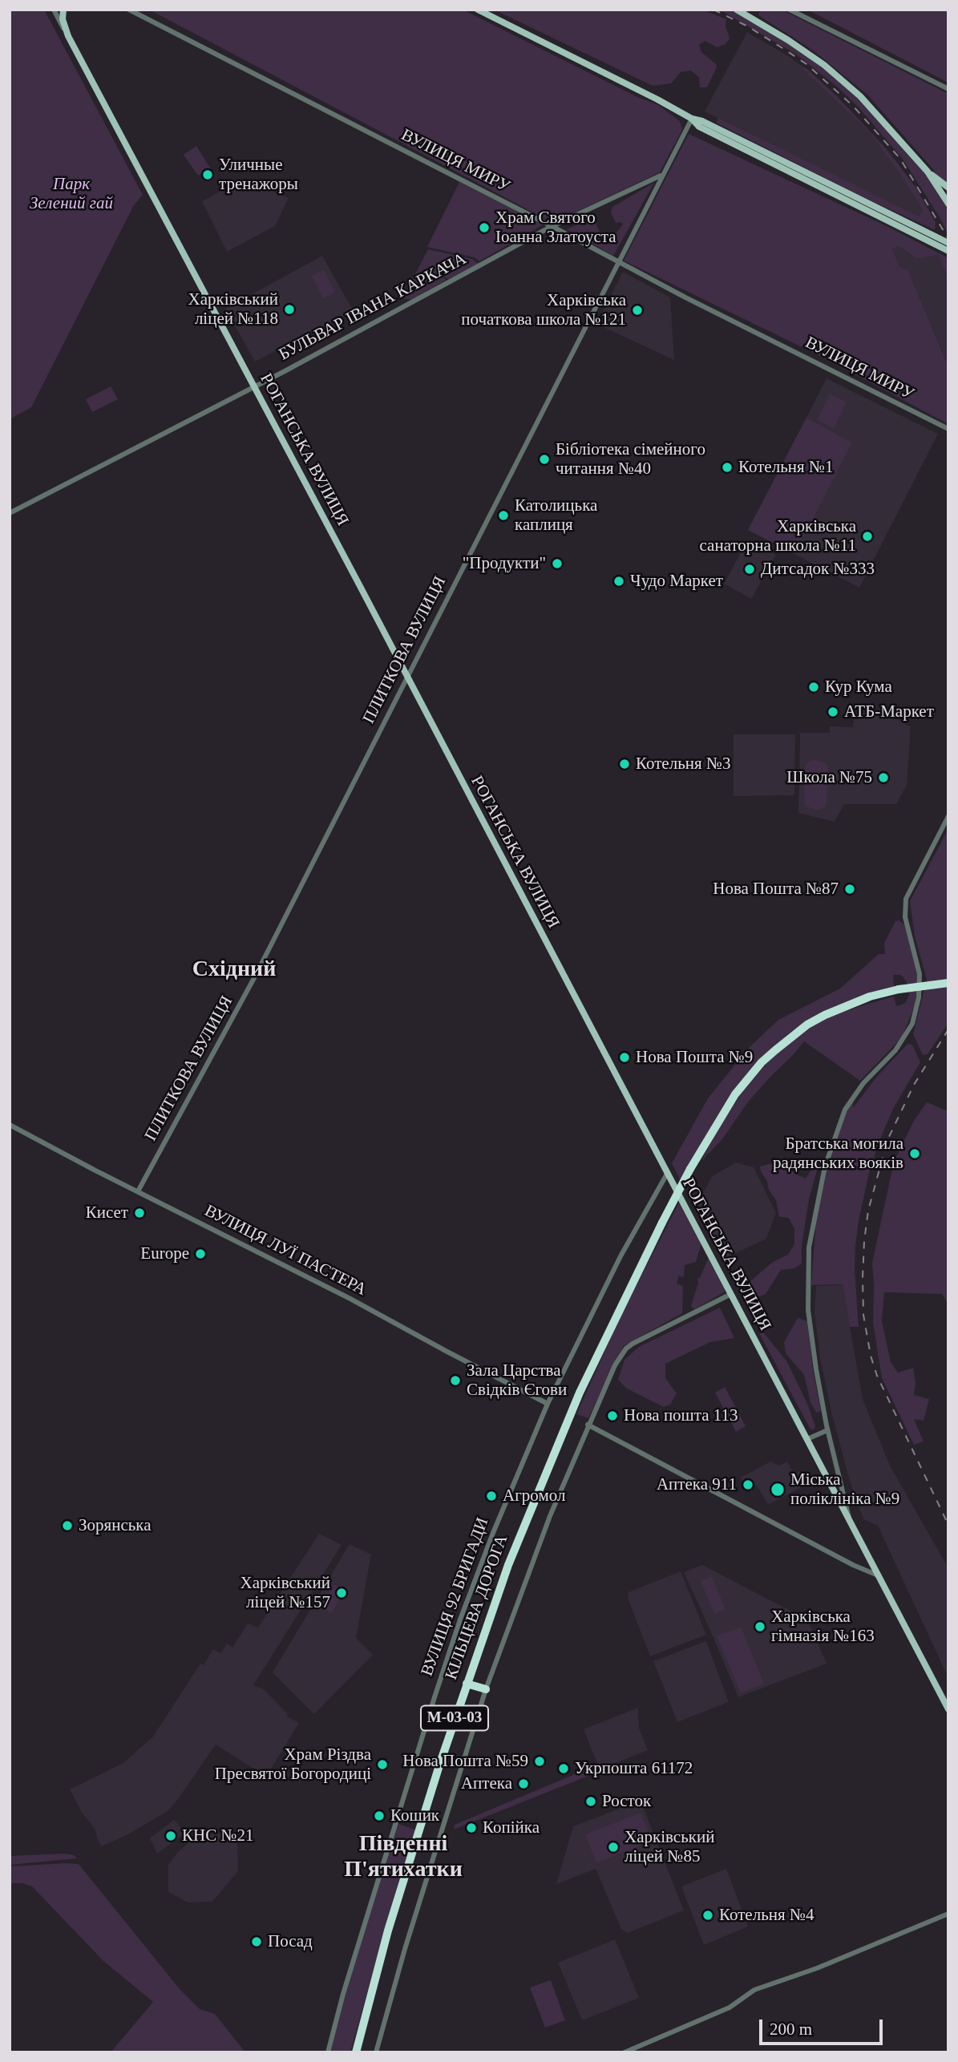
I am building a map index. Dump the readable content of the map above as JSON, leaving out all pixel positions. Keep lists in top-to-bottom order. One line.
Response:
{"streets":{"highway":["КІЛЬЦЕВА ДОРОГА","М-03-03"],"main road":["РОГАНСЬКА ВУЛИЦЯ"],"street":["ВУЛИЦЯ МИРУ","БУЛЬВАР ІВАНА КАРКАЧА","ПЛИТКОВА ВУЛИЦЯ","ВУЛИЦЯ ЛУЇ ПАСТЕРА","ВУЛИЦЯ 92 БРИГАДИ"]},"crossings":[["ВУЛИЦЯ МИРУ","БУЛЬВАР ІВАНА КАРКАЧА"],["ВУЛИЦЯ МИРУ","ПЛИТКОВА ВУЛИЦЯ"],["БУЛЬВАР ІВАНА КАРКАЧА","РОГАНСЬКА ВУЛИЦЯ"],["БУЛЬВАР ІВАНА КАРКАЧА","ПЛИТКОВА ВУЛИЦЯ"],["РОГАНСЬКА ВУЛИЦЯ","ПЛИТКОВА ВУЛИЦЯ"],["РОГАНСЬКА ВУЛИЦЯ","ВУЛИЦЯ 92 БРИГАДИ"],["ПЛИТКОВА ВУЛИЦЯ","ВУЛИЦЯ ЛУЇ ПАСТЕРА"],["ВУЛИЦЯ ЛУЇ ПАСТЕРА","ВУЛИЦЯ 92 БРИГАДИ"]],"districts":["Східний","Південні П'ятихатки"],"parks":["Парк Зелений гай"],"places":["Уличные тренажоры","Храм Святого Іоанна Златоуста","Харківський ліцей №118","Харківська початкова школа №121","Бібліотека сімейного читання №40","Котельня №1","Католицька каплиця","Харківська санаторна школа №11","\"Продукти\"","Дитсадок №333","Чудо Маркет","Кур Кума","АТБ-Маркет","Котельня №3","Школа №75","Нова Пошта №87","Нова Пошта №9","Братська могила радянських вояків","Кисет","Europe","Зала Царства Свідків Єгови","Нова пошта 113","Аптека 911","Міська поліклініка №9","Агромол","Зорянська","Харківський ліцей №157","Харківська гімназія №163","Нова Пошта №59","Храм Різдва Пресвятої Богородиці","Укрпошта 61172","Аптека","Росток","Кошик","Копійка","КНС №21","Харківський ліцей №85","Котельня №4","Посад"],"scale_bar":"200 m"}
